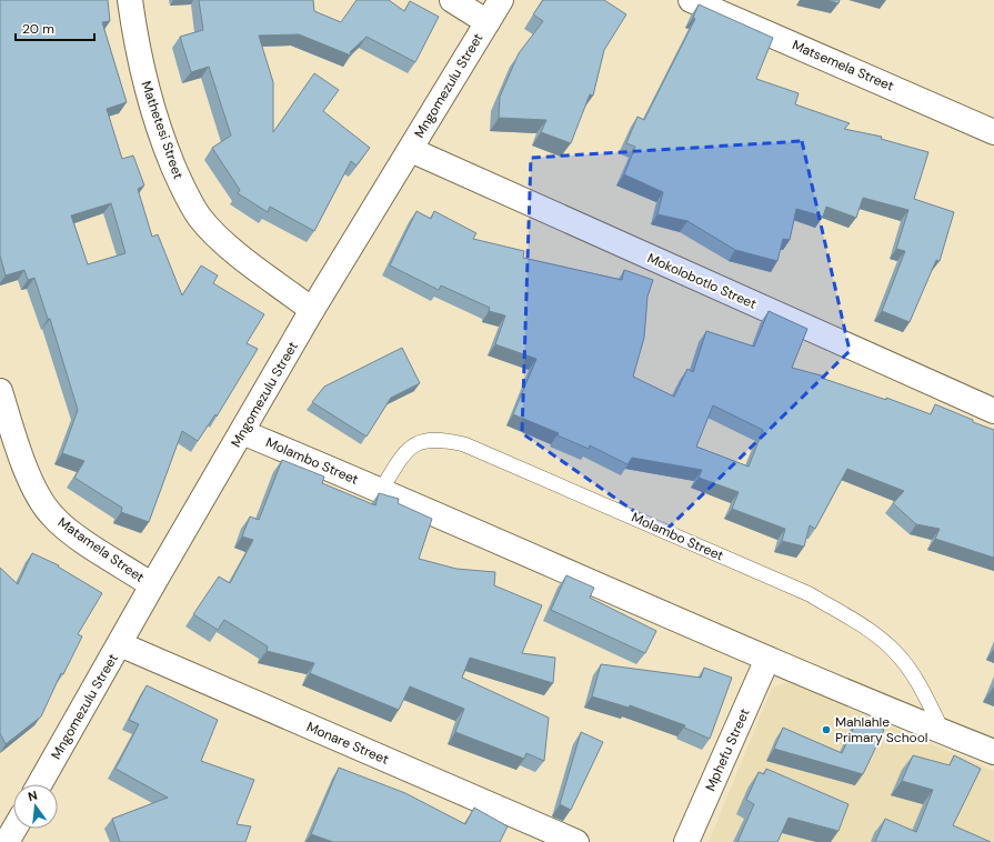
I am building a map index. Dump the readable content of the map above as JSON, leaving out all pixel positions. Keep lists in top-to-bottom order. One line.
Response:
{"streets":{"street":["Matsemela Street","Mngomezulu Street","Mathetesi Street","Mokolobotlo Street","Molambo Street","Matamela Street","Monare Street","Mphefu Street"]},"crossings":[["Mngomezulu Street","Mathetesi Street"],["Mngomezulu Street","Mokolobotlo Street"],["Mngomezulu Street","Molambo Street"],["Mngomezulu Street","Matamela Street"],["Mngomezulu Street","Monare Street"],["Molambo Street","Mphefu Street"]],"places":["Mahlahle Primary School"],"scale_bar":"20 m","north":"top"}
